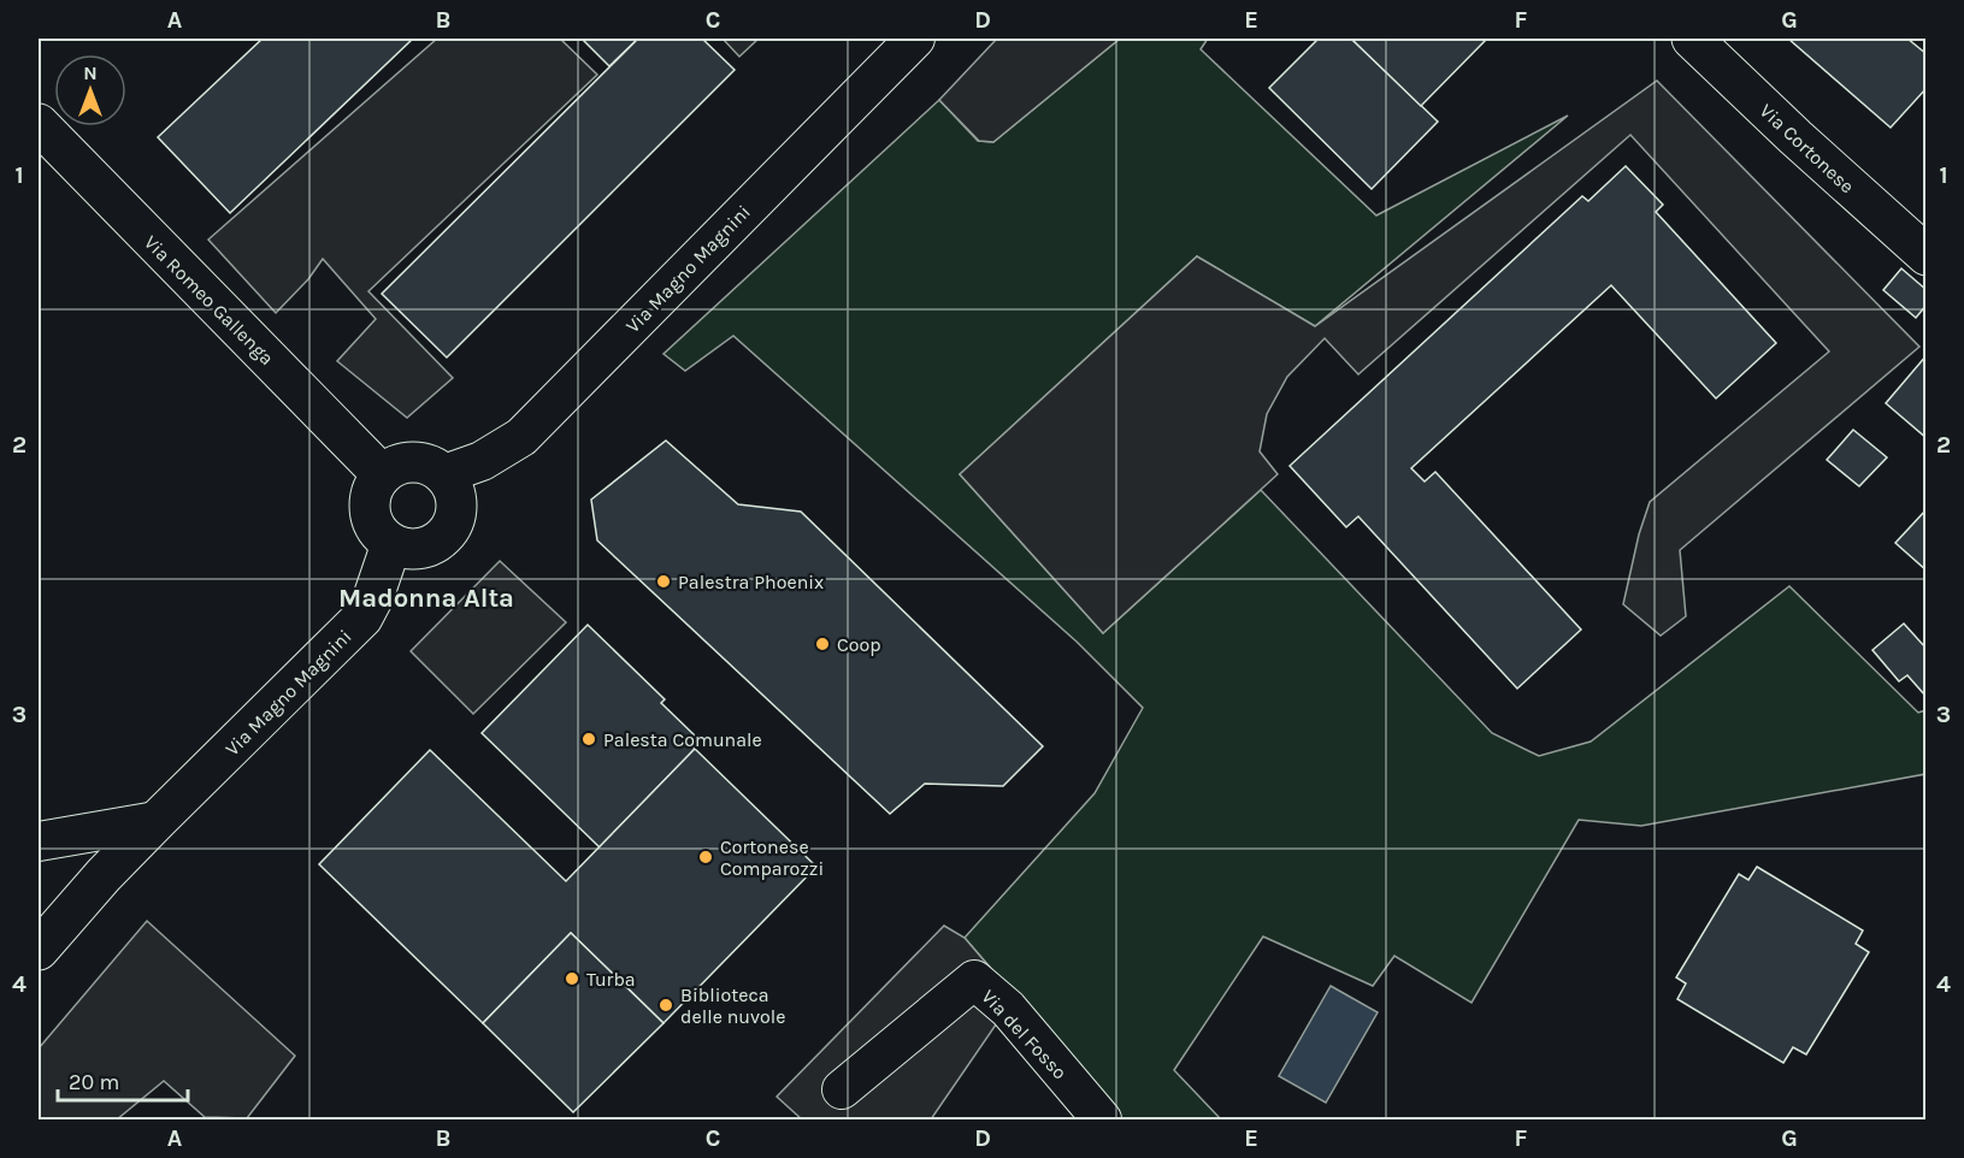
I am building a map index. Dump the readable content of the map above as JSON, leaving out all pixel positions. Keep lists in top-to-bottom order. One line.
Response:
{"streets":{"street":["Via Cortonese","Via Magno Magnini","Via Romeo Gallenga","Via del Fosso"]},"crossings":[["Via Magno Magnini","Via Romeo Gallenga"]],"districts":["Madonna Alta"],"places":["Palestra Phoenix","Coop","Palesta Comunale","Cortonese Comparozzi","Turba","Biblioteca delle nuvole"],"scale_bar":"20 m","north":"top","grid":{"columns":["A","B","C","D","E","F","G"],"rows":["1","2","3","4"]}}
